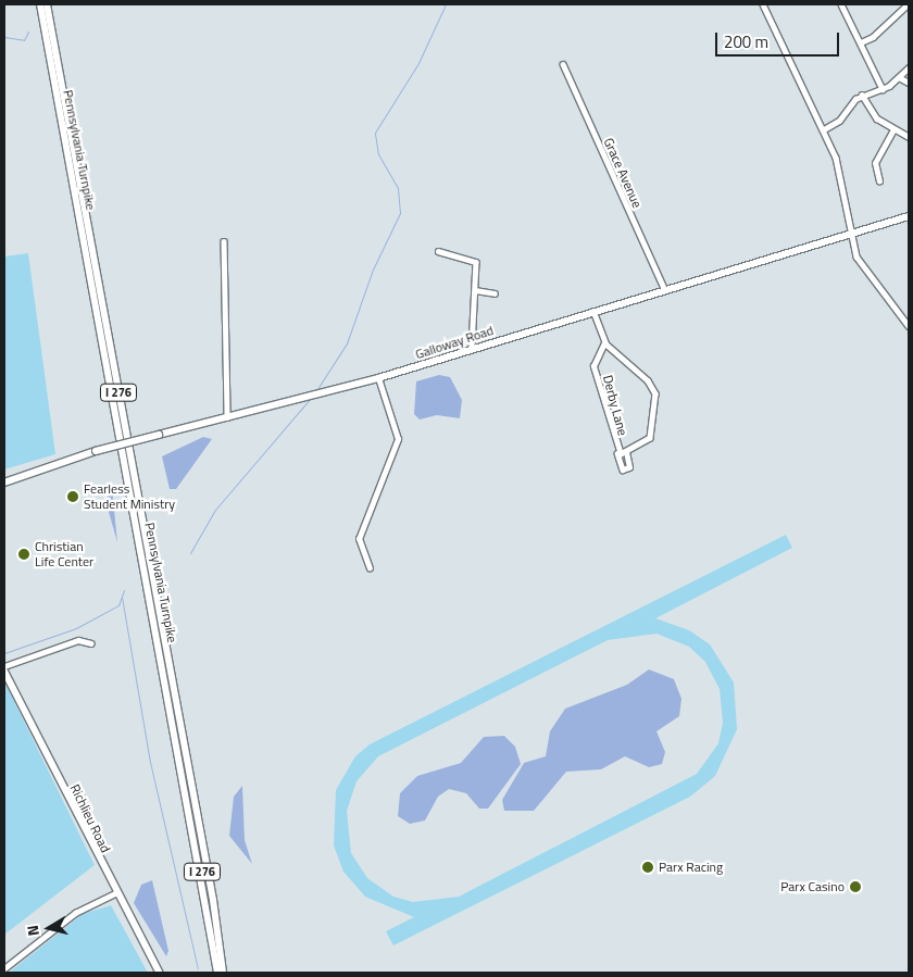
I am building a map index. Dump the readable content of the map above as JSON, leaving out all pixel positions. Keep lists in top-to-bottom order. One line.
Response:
{"streets":{"highway":["Pennsylvania Turnpike","I 276"],"main road":["Galloway Road","Richlieu Road"],"street":["Grace Avenue","Derby Lane"]},"crossings":[["Grace Avenue","Galloway Road"]],"places":["Fearless Student Ministry","Christian Life Center","Parx Racing","Parx Casino"],"scale_bar":"200 m","north":"left"}
